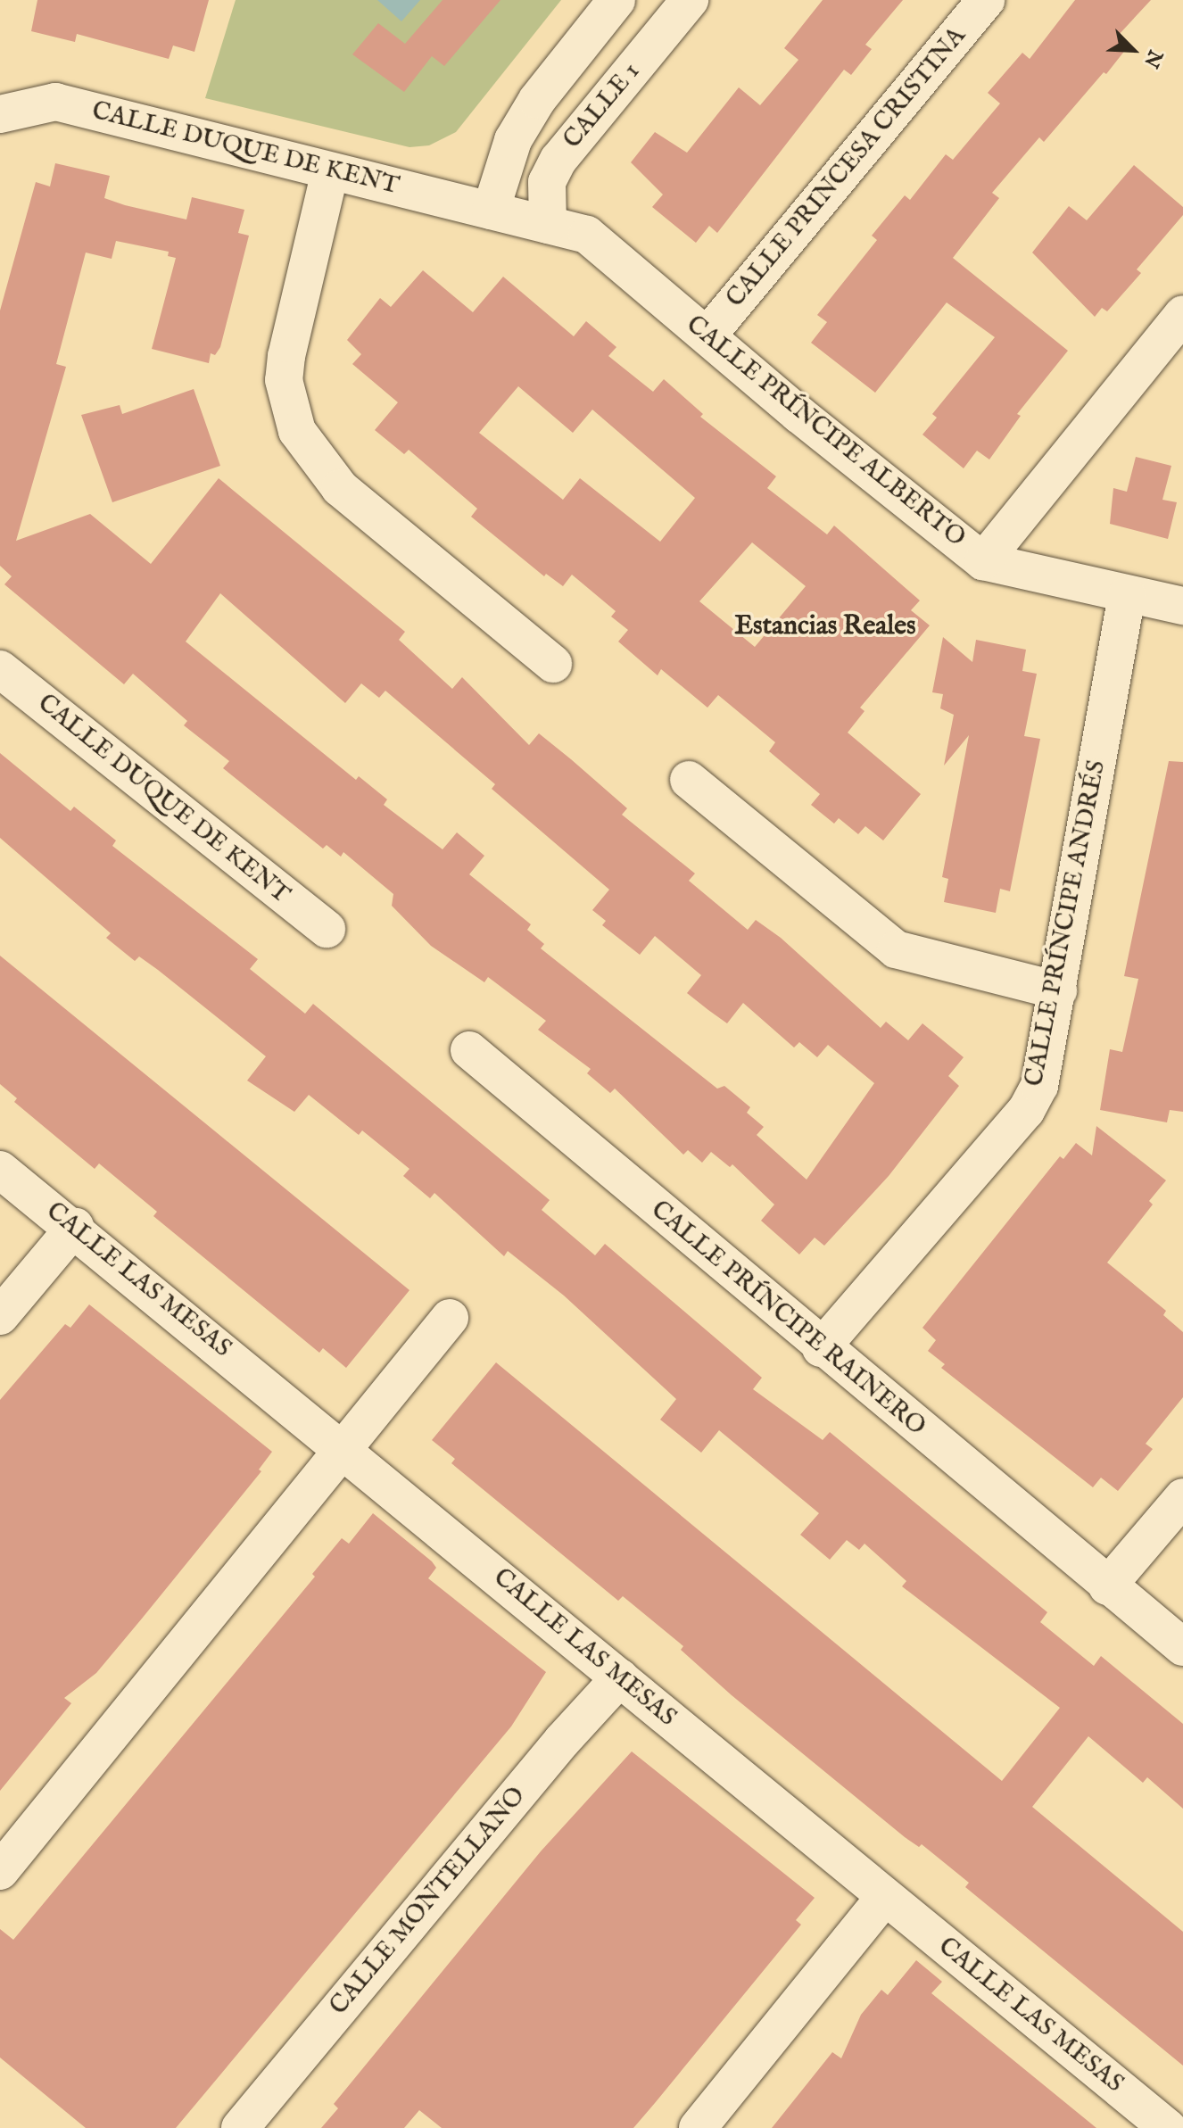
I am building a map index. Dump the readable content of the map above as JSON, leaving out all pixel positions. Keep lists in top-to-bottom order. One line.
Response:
{"streets":{"street":["CALLE 1","CALLE DUQUE DE KENT","CALLE PRINCESA CRISTINA","CALLE PRÍNCIPE ALBERTO","CALLE PRÍNCIPE ANDRÉS","CALLE LAS MESAS","CALLE PRÍNCIPE RAINERO","CALLE MONTELLANO"]},"crossings":[["CALLE 1","CALLE DUQUE DE KENT"],["CALLE 1","CALLE PRÍNCIPE ALBERTO"],["CALLE DUQUE DE KENT","CALLE PRÍNCIPE ALBERTO"],["CALLE PRINCESA CRISTINA","CALLE PRÍNCIPE ALBERTO"],["CALLE PRÍNCIPE ALBERTO","CALLE PRÍNCIPE ANDRÉS"],["CALLE PRÍNCIPE ANDRÉS","CALLE PRÍNCIPE RAINERO"],["CALLE LAS MESAS","CALLE MONTELLANO"]],"districts":["Estancias Reales"],"north":"bottom right"}
